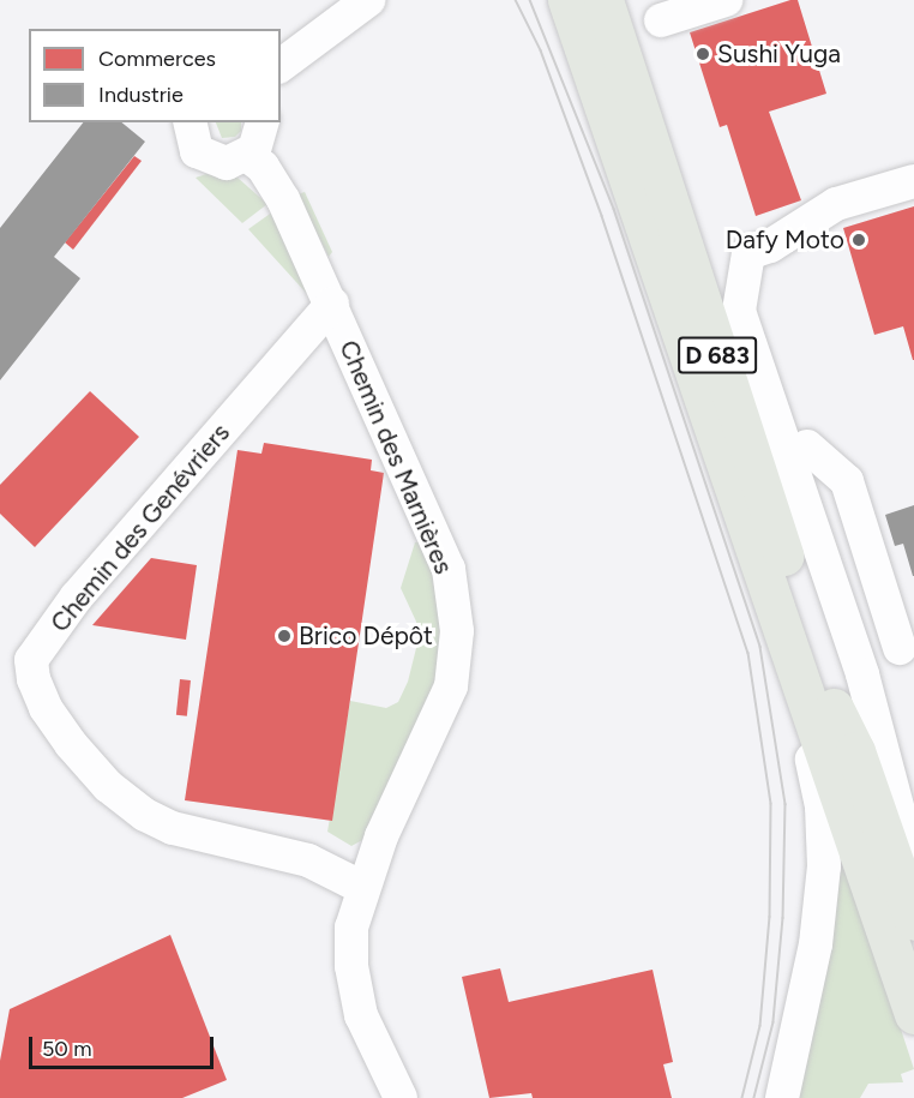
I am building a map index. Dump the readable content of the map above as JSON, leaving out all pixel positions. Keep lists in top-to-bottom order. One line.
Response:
{"streets":{"main road":["D 683"],"street":["Chemin des Marnières","Chemin des Genévriers"]},"crossings":[["Chemin des Marnières","Chemin des Genévriers"]],"places":["Sushi Yuga","Dafy Moto","Brico Dépôt"],"legend":["Commerces","Industrie"],"scale_bar":"50 m"}
